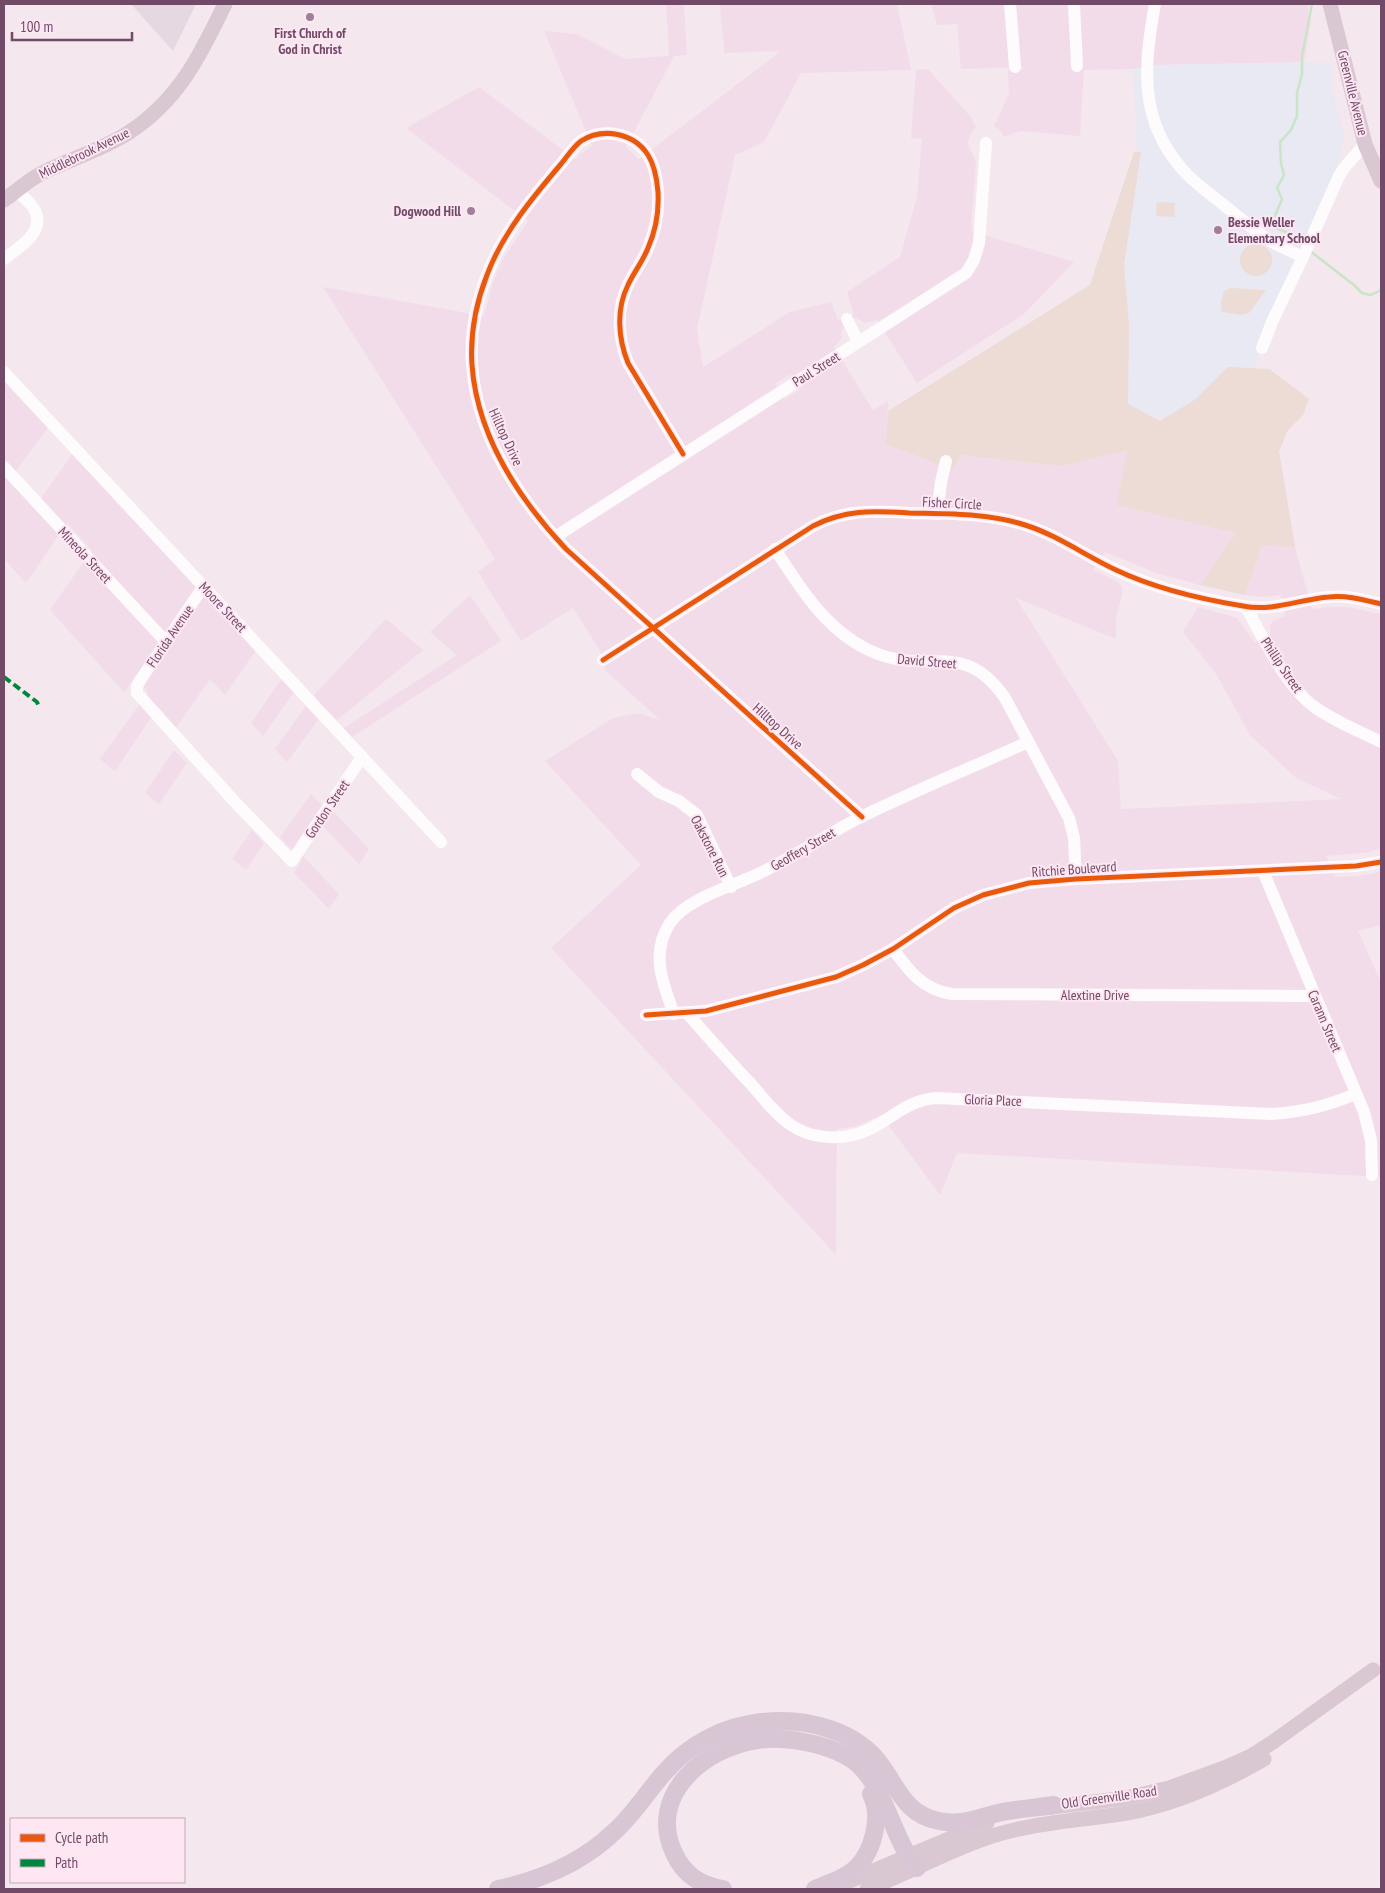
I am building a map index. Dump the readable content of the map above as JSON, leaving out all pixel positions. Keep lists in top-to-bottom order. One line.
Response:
{"streets":{"main road":["Greenville Avenue","Middlebrook Avenue","Old Greenville Road"],"street":["Paul Street","Hilltop Drive","Fisher Circle","Mineola Street","Moore Street","Florida Avenue","David Street","Phillip Street","Gordon Street","Oakstone Run","Geoffery Street","Ritchie Boulevard","Alextine Drive","Carann Street","Gloria Place"]},"crossings":[["Paul Street","Hilltop Drive"],["Hilltop Drive","Fisher Circle"],["Hilltop Drive","Geoffery Street"],["Fisher Circle","David Street"],["Fisher Circle","Phillip Street"],["Mineola Street","Florida Avenue"],["Moore Street","Florida Avenue"],["Moore Street","Gordon Street"],["Florida Avenue","Gordon Street"],["David Street","Geoffery Street"],["David Street","Ritchie Boulevard"],["Oakstone Run","Geoffery Street"],["Geoffery Street","Ritchie Boulevard"],["Geoffery Street","Gloria Place"],["Ritchie Boulevard","Alextine Drive"],["Ritchie Boulevard","Carann Street"],["Ritchie Boulevard","Gloria Place"],["Alextine Drive","Carann Street"],["Carann Street","Gloria Place"]],"places":["First Church of God in Christ","Dogwood Hill","Bessie Weller Elementary School"],"legend":["Cycle path","Path"],"scale_bar":"100 m"}
